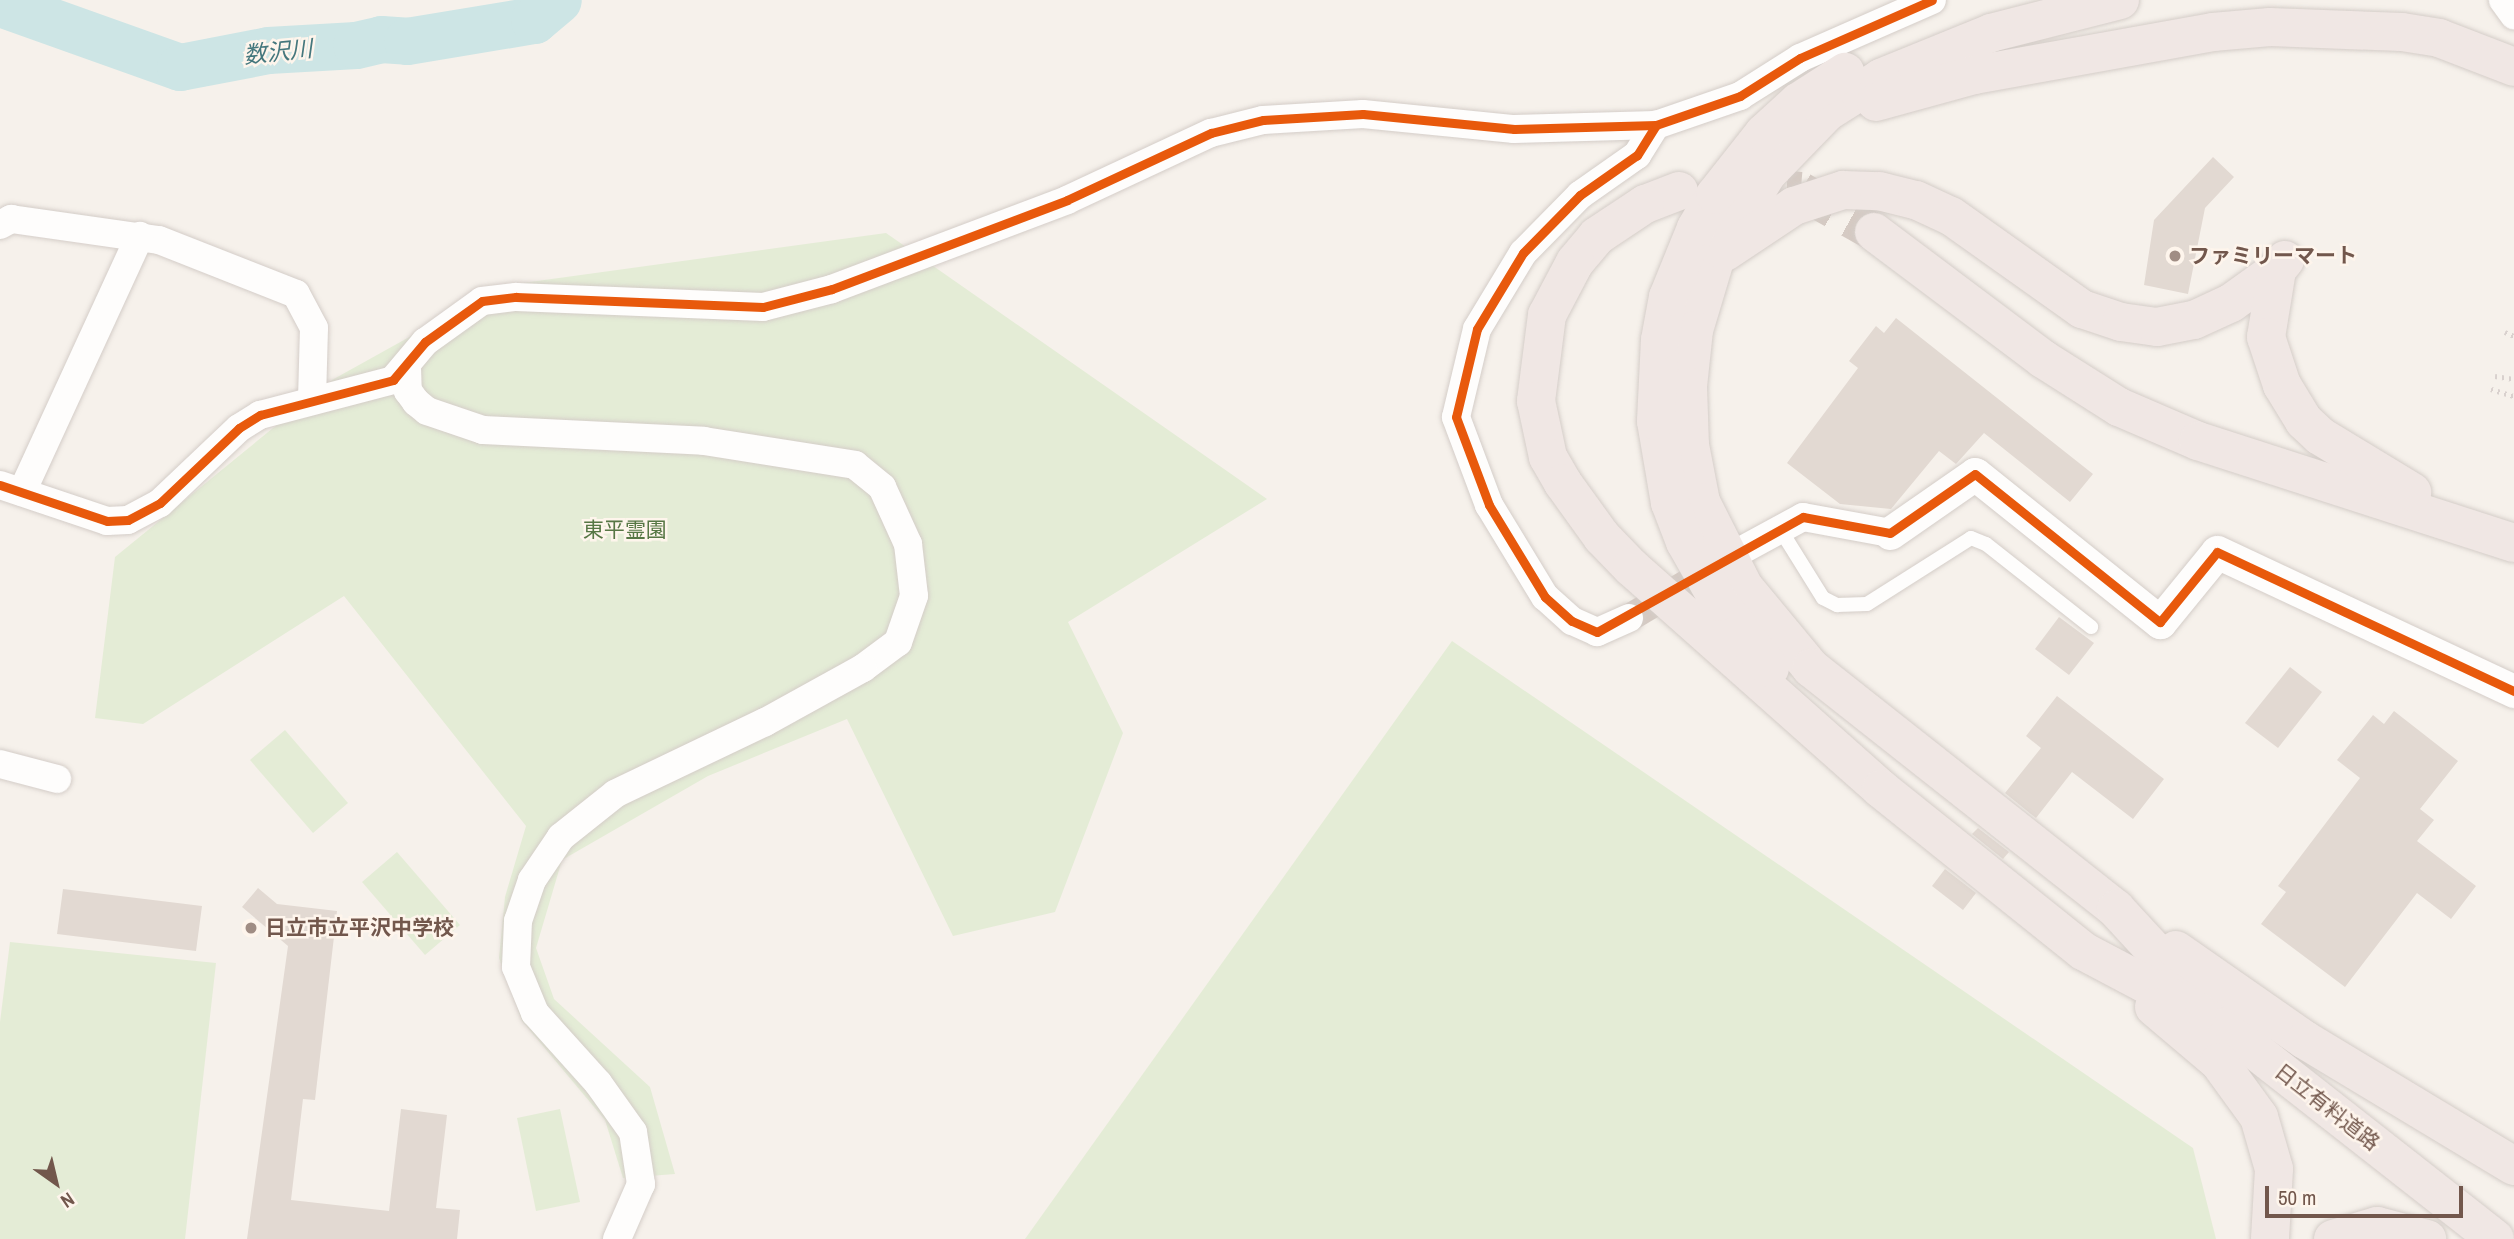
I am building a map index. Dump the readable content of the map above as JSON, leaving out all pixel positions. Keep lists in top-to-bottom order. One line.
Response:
{"streets":{"highway":["日立有料道路"]},"water":["数沢川"],"parks":["東平霊園"],"places":["ファミリーマート","日立市立平沢中学校"],"scale_bar":"50 m","north":"bottom right"}
